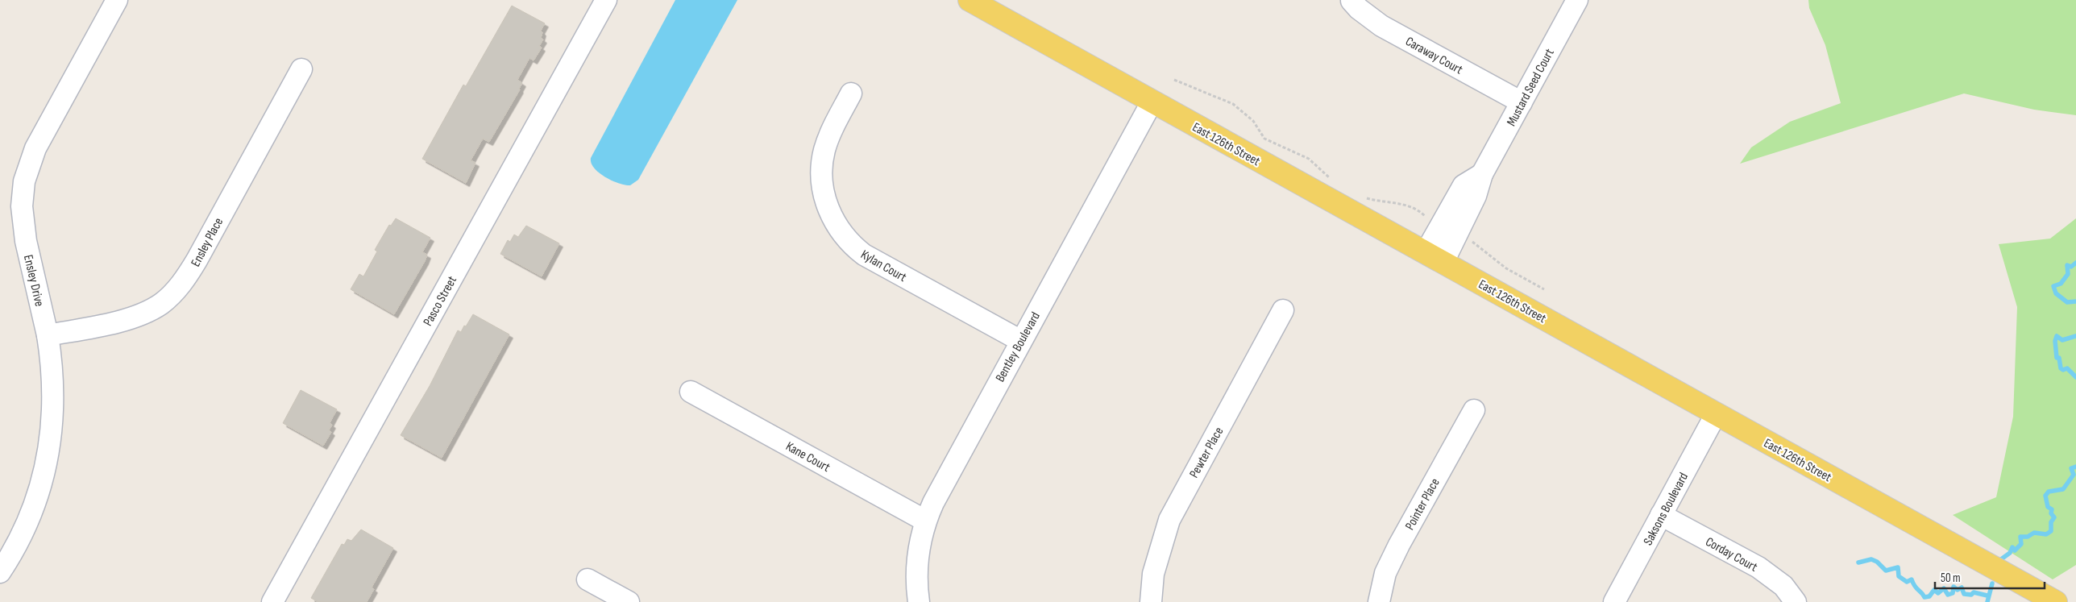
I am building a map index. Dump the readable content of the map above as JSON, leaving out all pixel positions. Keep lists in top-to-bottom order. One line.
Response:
{"streets":{"main road":["East 126th Street"],"street":["Caraway Court","Mustard Seed Court","Ensley Place","Kylan Court","Ensley Drive","Pasco Street","Bentley Boulevard","Pewter Place","Kane Court","Pointer Place","Saksons Boulevard","Corday Court"]},"crossings":[["Caraway Court","Mustard Seed Court"],["Mustard Seed Court","East 126th Street"],["East 126th Street","Bentley Boulevard"],["East 126th Street","Saksons Boulevard"],["Ensley Place","Ensley Drive"],["Kylan Court","Bentley Boulevard"],["Bentley Boulevard","Kane Court"],["Saksons Boulevard","Corday Court"]],"scale_bar":"50 m"}
